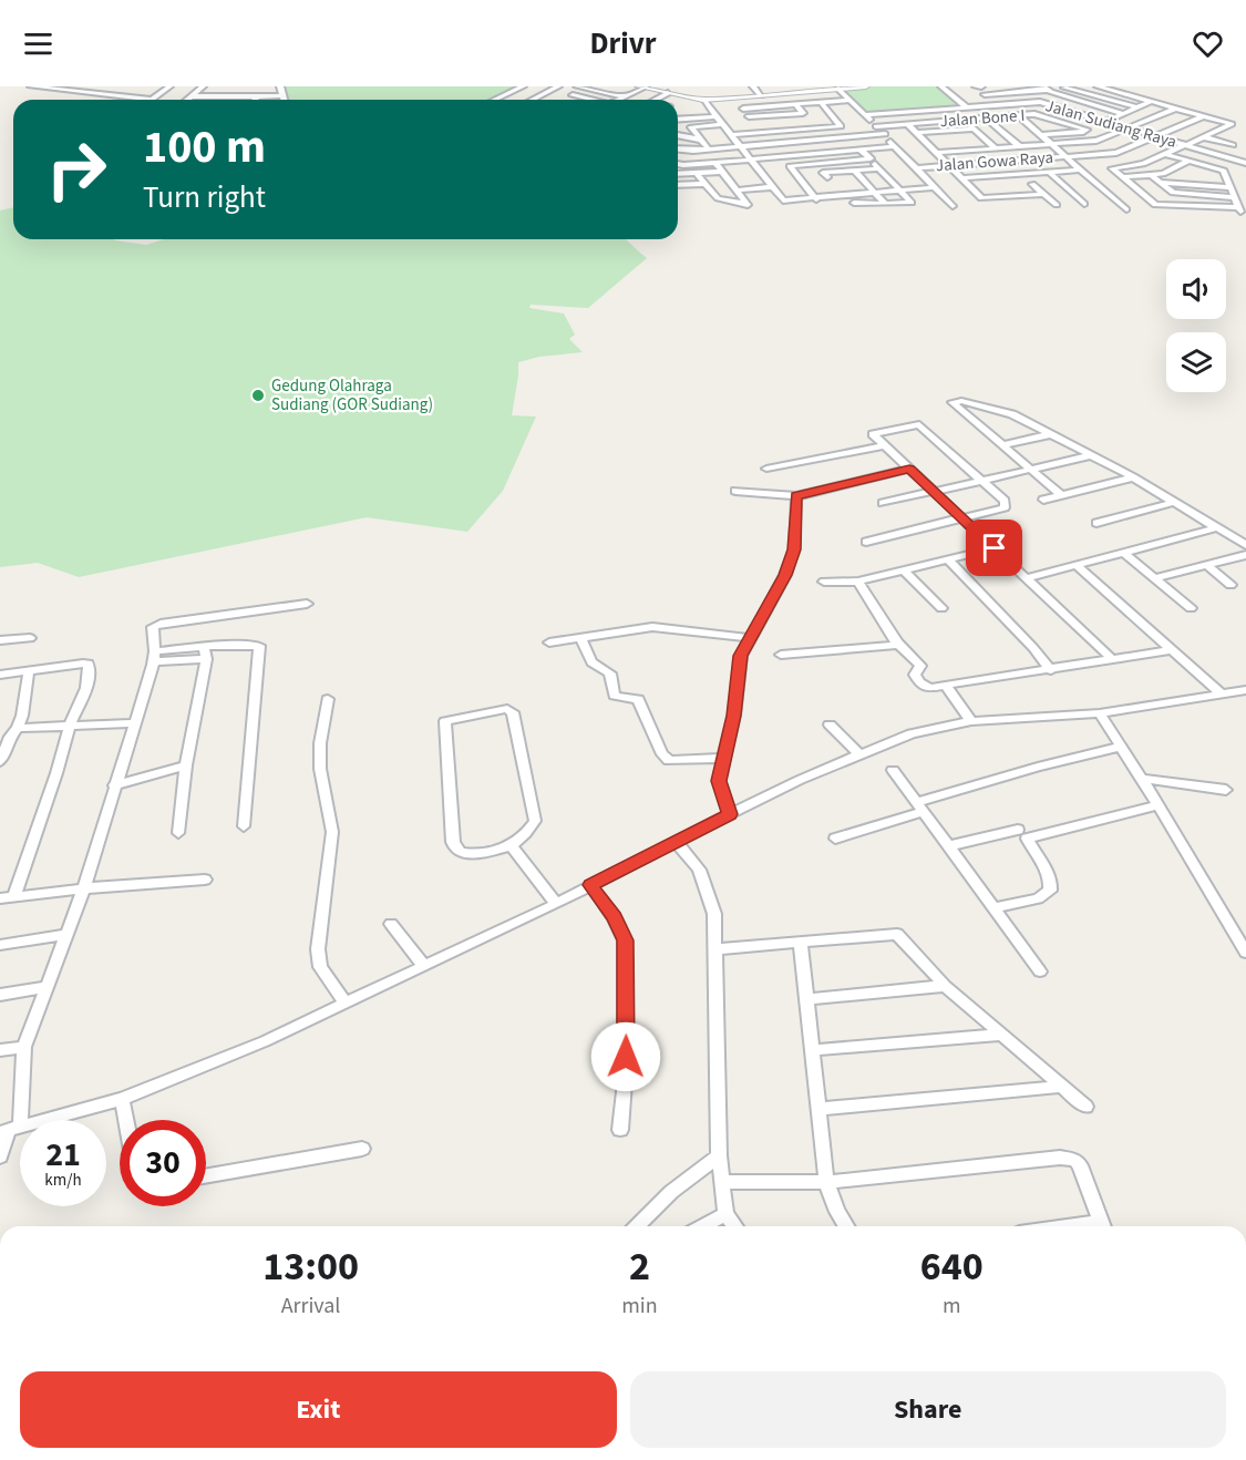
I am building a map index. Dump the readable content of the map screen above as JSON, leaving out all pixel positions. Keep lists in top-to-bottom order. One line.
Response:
{"streets":{"street":["Jalan Bone I","Jalan Sudiang Raya","Jalan Gowa Raya"]},"crossings":[["Jalan Sudiang Raya","Jalan Gowa Raya"]],"places":["Gedung Olahraga Sudiang (GOR Sudiang)"],"page":{"header":"Drivr","turn":["100 m","Turn right"],"speed":"21 km/h","limit":"30","eta":["13:00","Arrival","2","min","640","m"],"buttons":["Exit","Share"]}}
